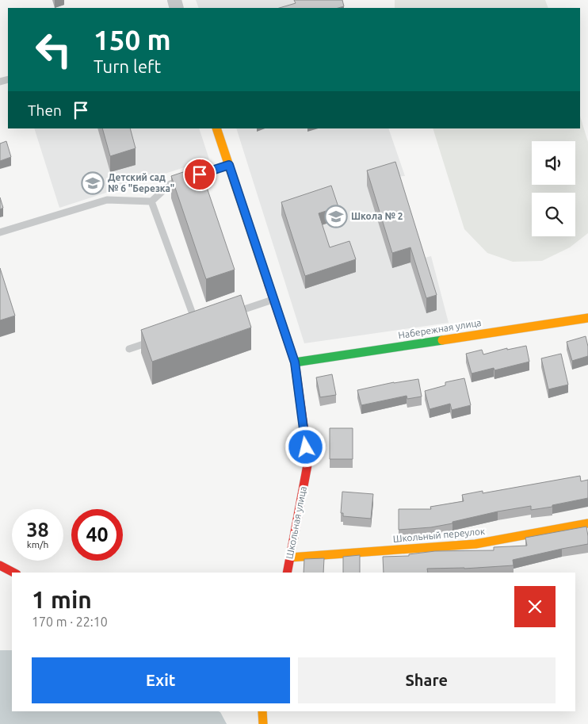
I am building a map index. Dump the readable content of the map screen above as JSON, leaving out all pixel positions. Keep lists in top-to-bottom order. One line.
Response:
{"streets":{"street":["Набережная улица","Школьная улица","Школьный переулок"]},"crossings":[["Набережная улица","Школьная улица"],["Школьная улица","Школьный переулок"]],"places":{"school or university":["Детский сад № 6 \"Березка\"","Школа № 2"]},"page":{"turn":["150 m","Turn left"],"then":"Then","speed":"38 km/h","limit":"40","heading":["1 min","170 m · 22:10"],"buttons":["Exit","Share"]}}
